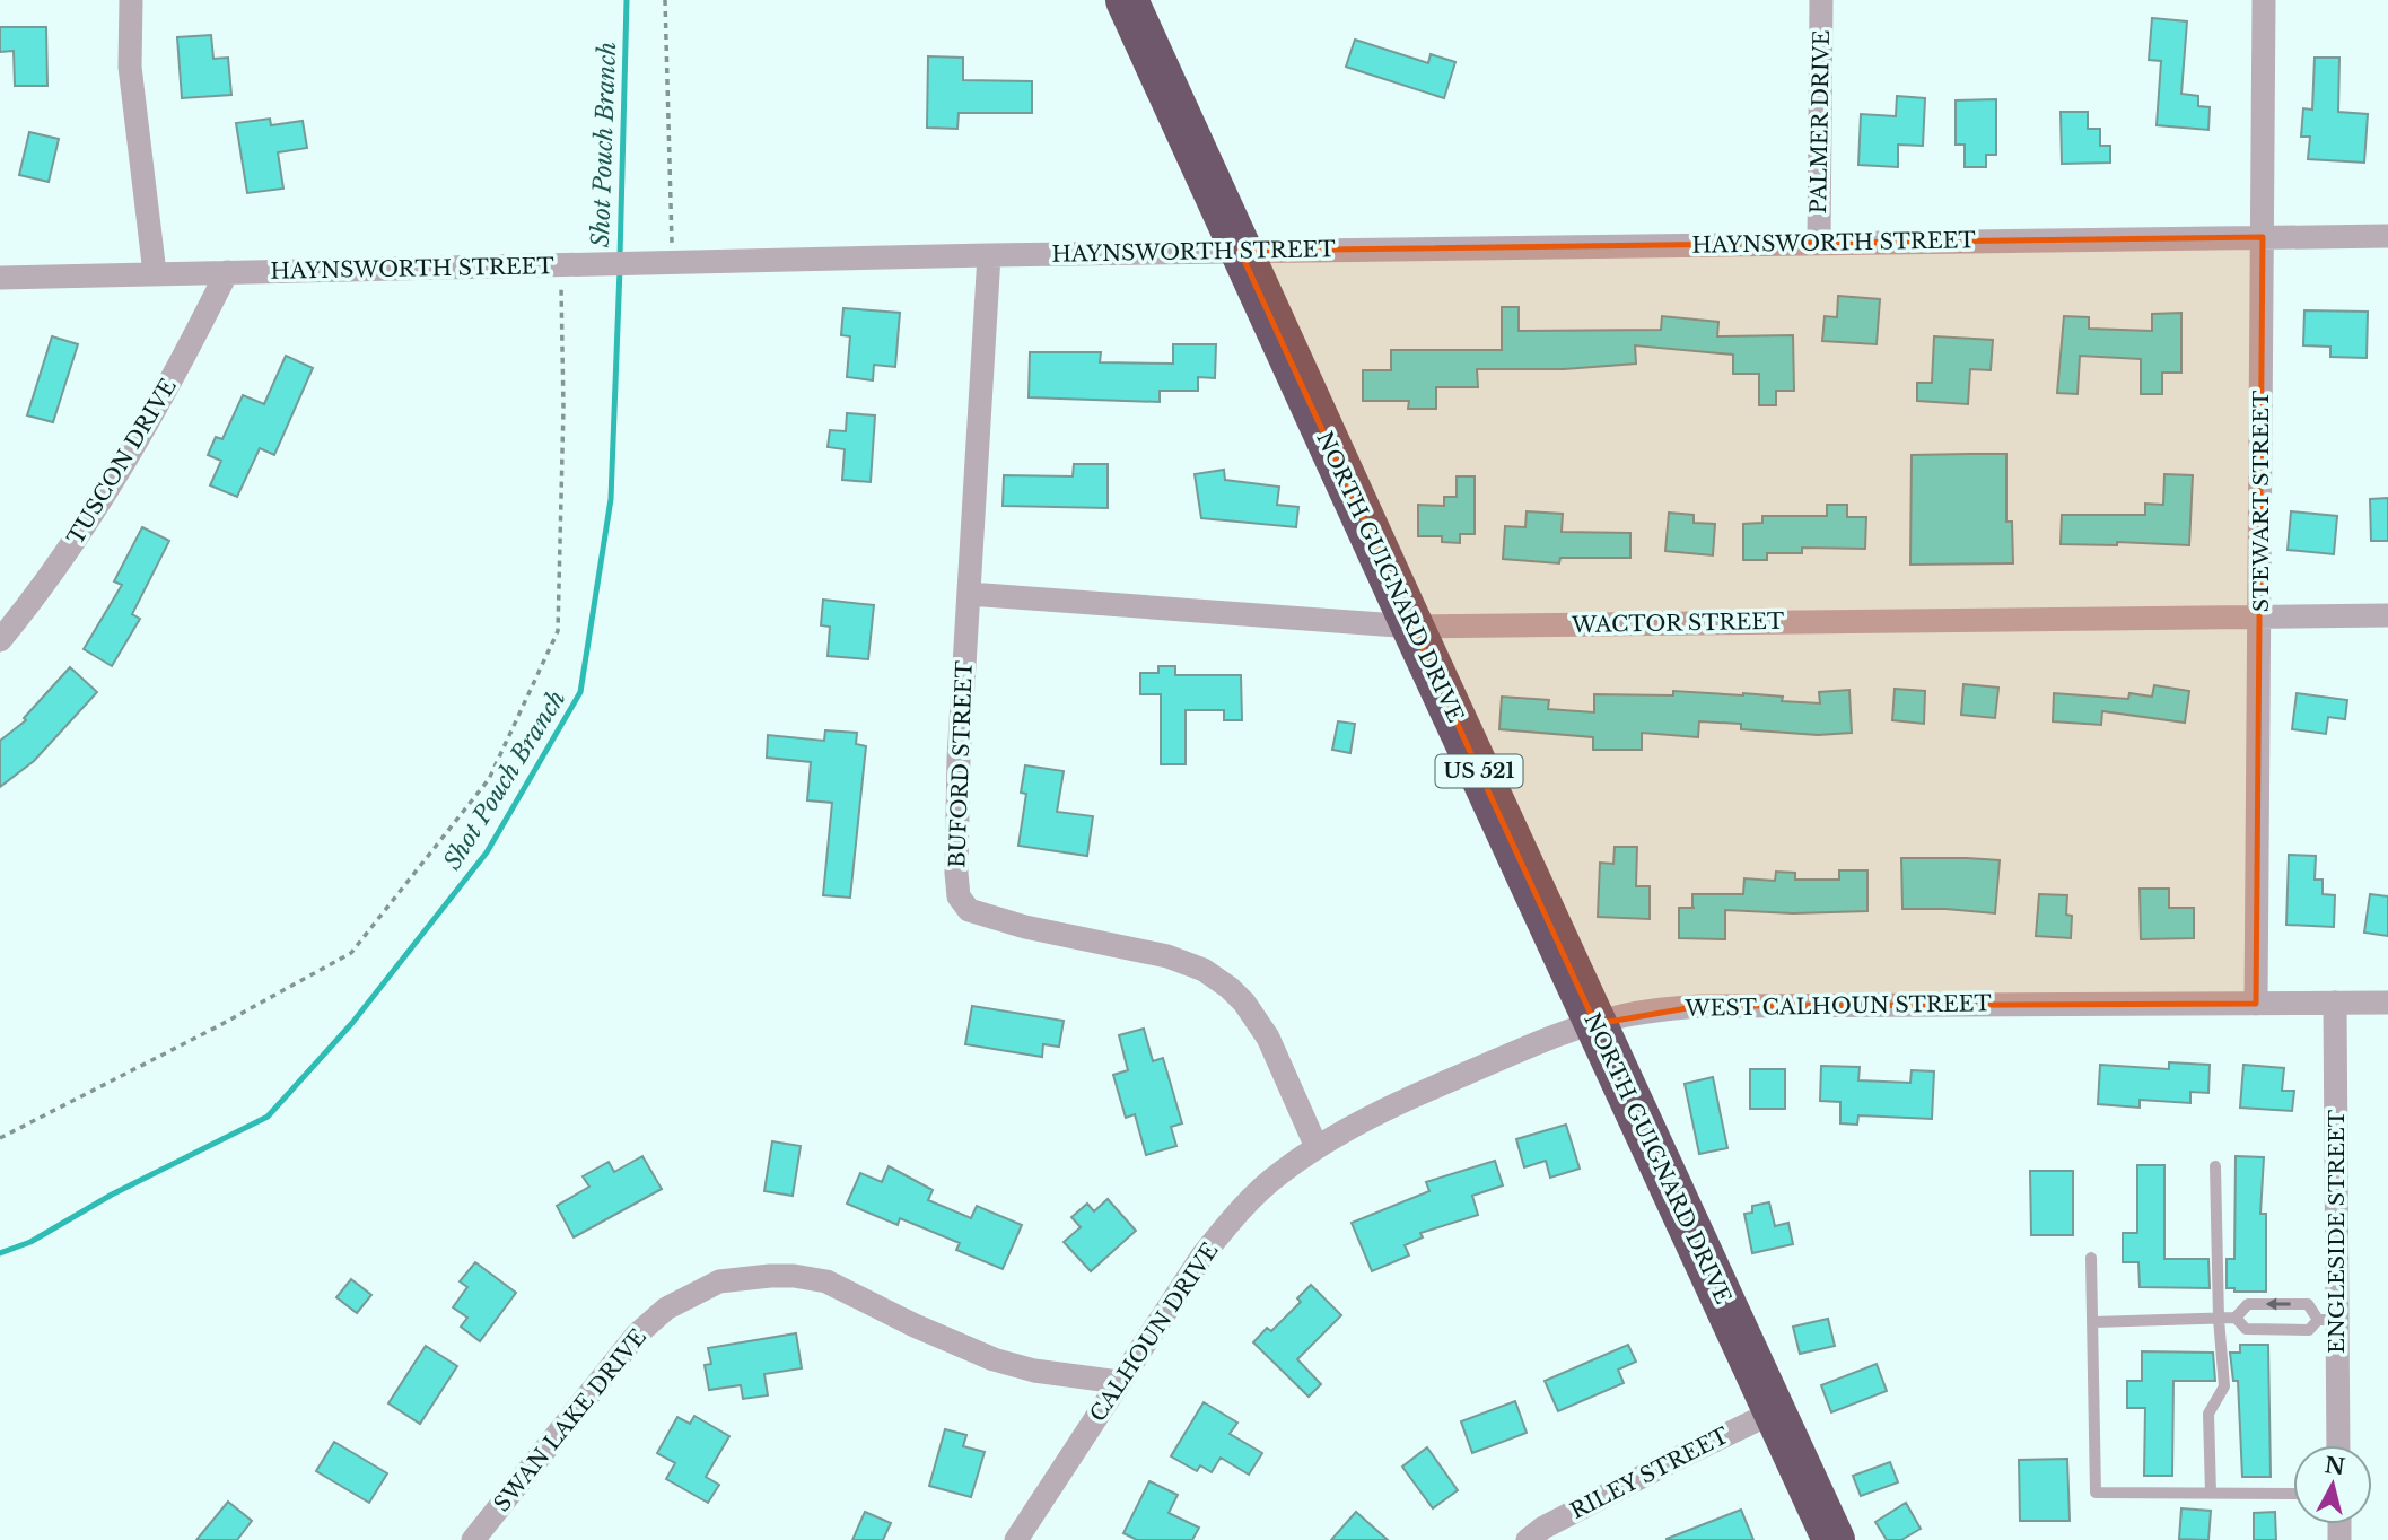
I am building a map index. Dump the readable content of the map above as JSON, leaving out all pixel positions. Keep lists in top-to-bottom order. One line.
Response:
{"streets":{"highway":["NORTH GUIGNARD DRIVE","US 521"],"street":["PALMER DRIVE","HAYNSWORTH STREET","TUSCON DRIVE","STEWART STREET","WACTOR STREET","BUFORD STREET","WEST CALHOUN STREET","ENGLESIDE STREET","CALHOUN DRIVE","SWAN LAKE DRIVE","RILEY STREET"]},"crossings":[["PALMER DRIVE","HAYNSWORTH STREET"],["HAYNSWORTH STREET","TUSCON DRIVE"],["HAYNSWORTH STREET","STEWART STREET"],["HAYNSWORTH STREET","NORTH GUIGNARD DRIVE"],["HAYNSWORTH STREET","BUFORD STREET"],["STEWART STREET","WACTOR STREET"],["STEWART STREET","WEST CALHOUN STREET"],["NORTH GUIGNARD DRIVE","WACTOR STREET"],["NORTH GUIGNARD DRIVE","WEST CALHOUN STREET"],["NORTH GUIGNARD DRIVE","RILEY STREET"],["WACTOR STREET","BUFORD STREET"],["BUFORD STREET","WEST CALHOUN STREET"],["BUFORD STREET","CALHOUN DRIVE"],["WEST CALHOUN STREET","ENGLESIDE STREET"],["WEST CALHOUN STREET","CALHOUN DRIVE"],["CALHOUN DRIVE","SWAN LAKE DRIVE"]],"water":["Shot Pouch Branch"],"north":"top"}
